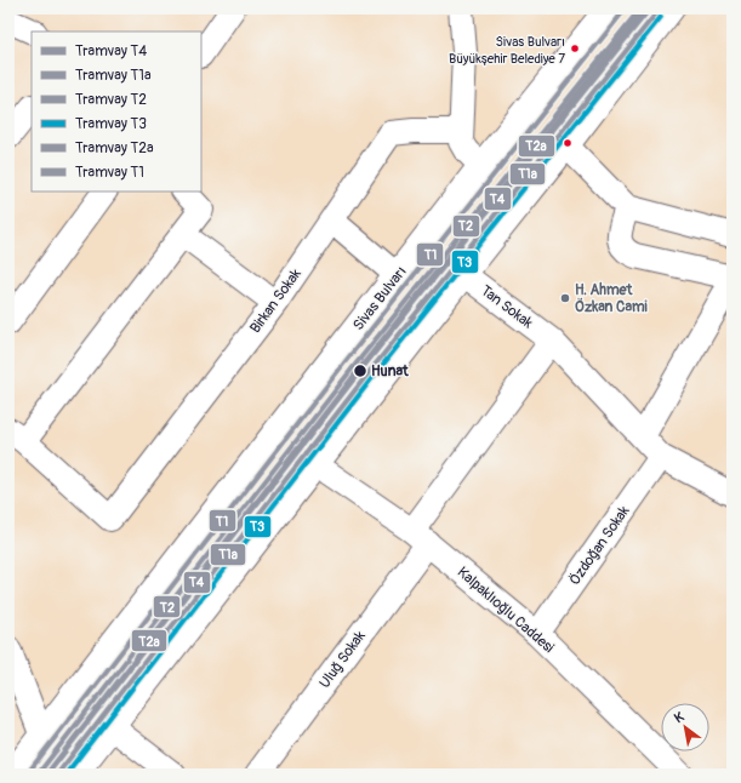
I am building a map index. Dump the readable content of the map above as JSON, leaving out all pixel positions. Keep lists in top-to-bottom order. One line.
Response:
{"streets":{"highway":["Sivas Bulvarı"],"street":["Birkan Sokak","Tan Sokak","Özdoğan Sokak","Kalpaklıoğlu Caddesi","Uluğ Sokak"]},"crossings":[["Tan Sokak","Özdoğan Sokak"],["Tan Sokak","Uluğ Sokak"],["Özdoğan Sokak","Kalpaklıoğlu Caddesi"],["Kalpaklıoğlu Caddesi","Uluğ Sokak"]],"places":["Sivas Bulvarı Büyükşehir Belediye 7","H. Ahmet Özkan Cami","Hunat"],"lines":["tram line T4","tram line T2","tram line T1","tram line T1a","tram line T2a","tram line T3"],"legend":["Tramvay T4","Tramvay T1a","Tramvay T2","Tramvay T3","Tramvay T2a","Tramvay T1"],"north":"top left"}
